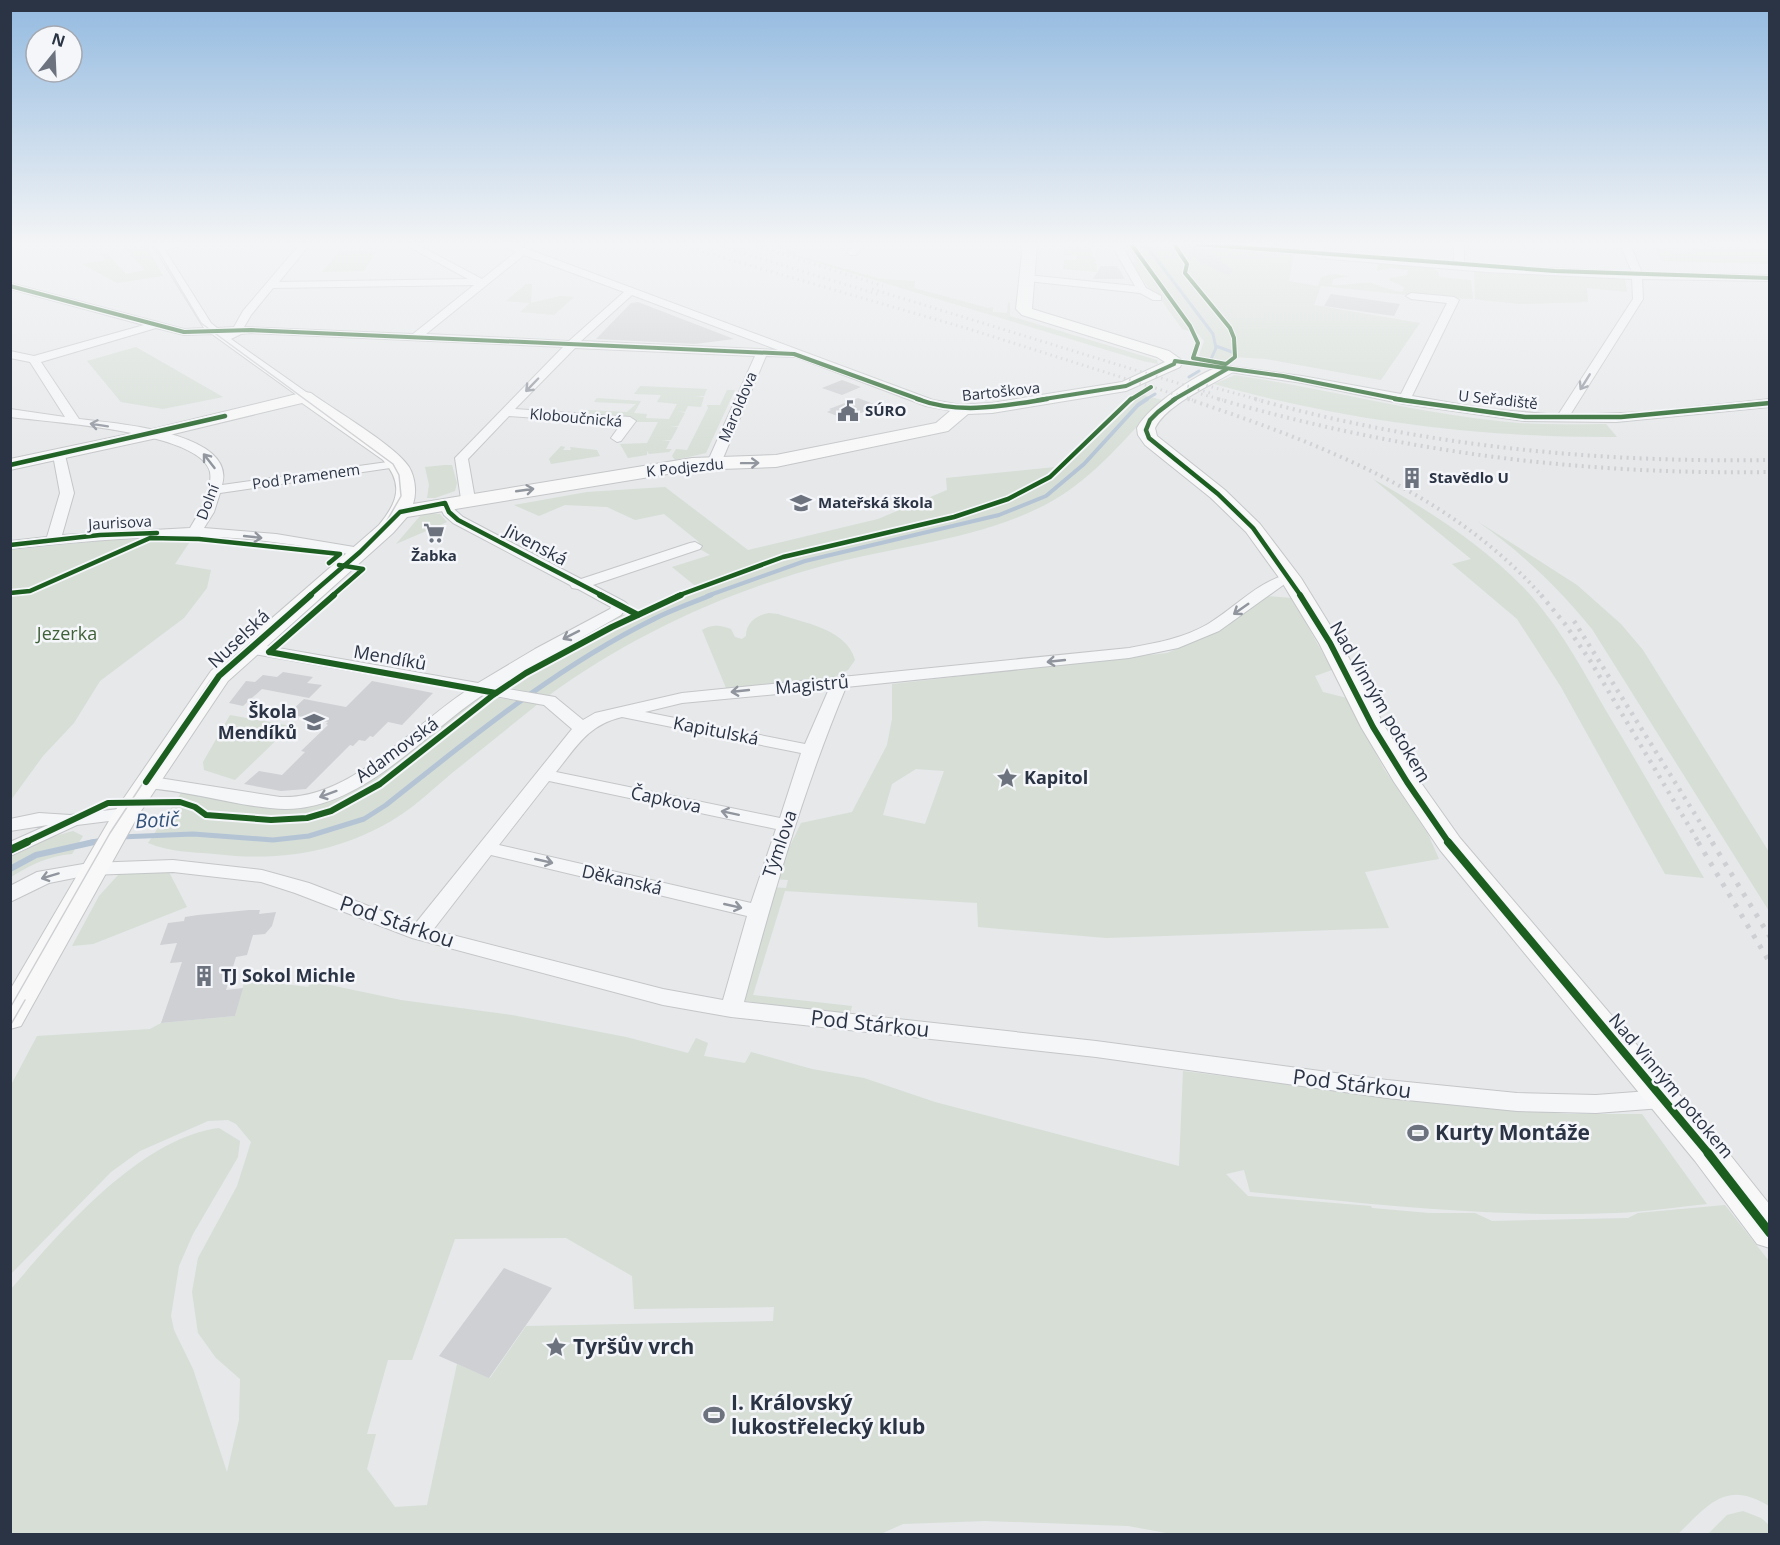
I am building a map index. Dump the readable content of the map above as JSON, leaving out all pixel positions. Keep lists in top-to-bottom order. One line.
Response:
{"streets":{"street":["Bartoškova","U Seřadiště","Maroldova","Kloboučnická","K Podjezdu","Pod Pramenem","Dolní","Jaurisova","Jivenská","Nuselská","Mendíků","Magistrů","Nad Vinným potokem","Kapitulská","Adamovská","Čapkova","Týmlova","Děkanská","Pod Stárkou"]},"crossings":[["Bartoškova","Maroldova"],["Bartoškova","K Podjezdu"],["U Seřadiště","Nad Vinným potokem"],["Maroldova","K Podjezdu"],["Kloboučnická","K Podjezdu"],["K Podjezdu","Jivenská"],["K Podjezdu","Nuselská"],["Pod Pramenem","Dolní"],["Dolní","Jaurisova"],["Jaurisova","Nuselská"],["Jivenská","Adamovská"],["Nuselská","Mendíků"],["Nuselská","Adamovská"],["Nuselská","Pod Stárkou"],["Mendíků","Magistrů"],["Mendíků","Adamovská"],["Magistrů","Nad Vinným potokem"],["Magistrů","Kapitulská"],["Magistrů","Čapkova"],["Magistrů","Týmlova"],["Magistrů","Děkanská"],["Magistrů","Pod Stárkou"],["Nad Vinným potokem","Pod Stárkou"],["Kapitulská","Týmlova"],["Čapkova","Týmlova"],["Týmlova","Děkanská"],["Týmlova","Pod Stárkou"]],"one_way":["Magistrů","Adamovská","Čapkova","Děkanská"],"water":["Botič"],"parks":["Jezerka"],"places":{"public building":["SÚRO"],"building":["Stavědlo U","TJ Sokol Michle"],"school or university":["Mateřská škola","Škola Mendíků"],"supermarket":["Žabka"],"place":["Kapitol","Tyršův vrch"],"sports":["Kurty Montáže","I. Královský lukostřelecký klub"]},"north":"top"}
